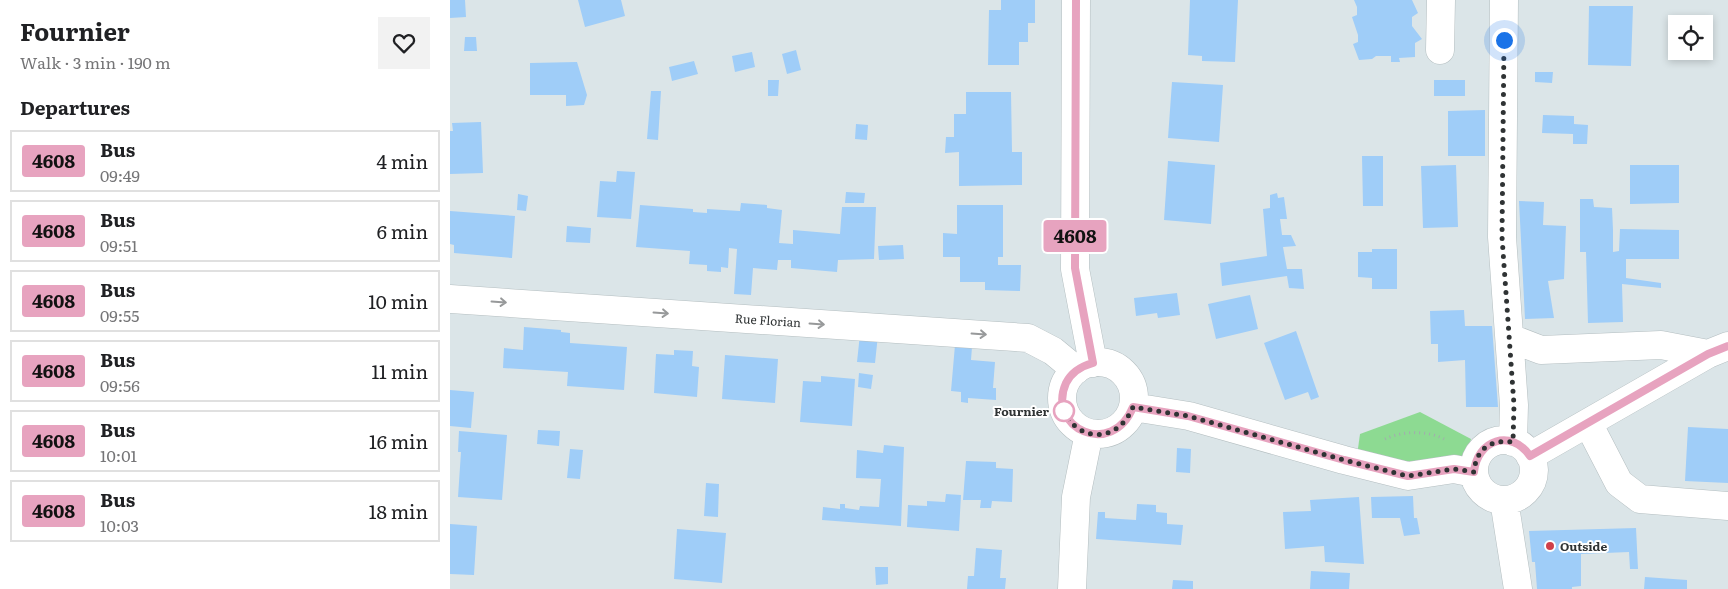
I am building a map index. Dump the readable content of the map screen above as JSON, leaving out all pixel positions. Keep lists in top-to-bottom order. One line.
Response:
{"streets":{"street":["Rue Florian"]},"one_way":["Rue Florian"],"places":["Fournier","Outside"],"lines":["bus line 4608"],"page":{"heading":[["Fournier","Walk · 3 min · 190 m"],"Departures"],"on_map":"4608","list":[{"mark":"4608","name":"Bus","note":"09:49","value":"4 min"},{"mark":"4608","name":"Bus","note":"09:51","value":"6 min"},{"mark":"4608","name":"Bus","note":"09:55","value":"10 min"},{"mark":"4608","name":"Bus","note":"09:56","value":"11 min"},{"mark":"4608","name":"Bus","note":"10:01","value":"16 min"},{"mark":"4608","name":"Bus","note":"10:03","value":"18 min"}]}}
